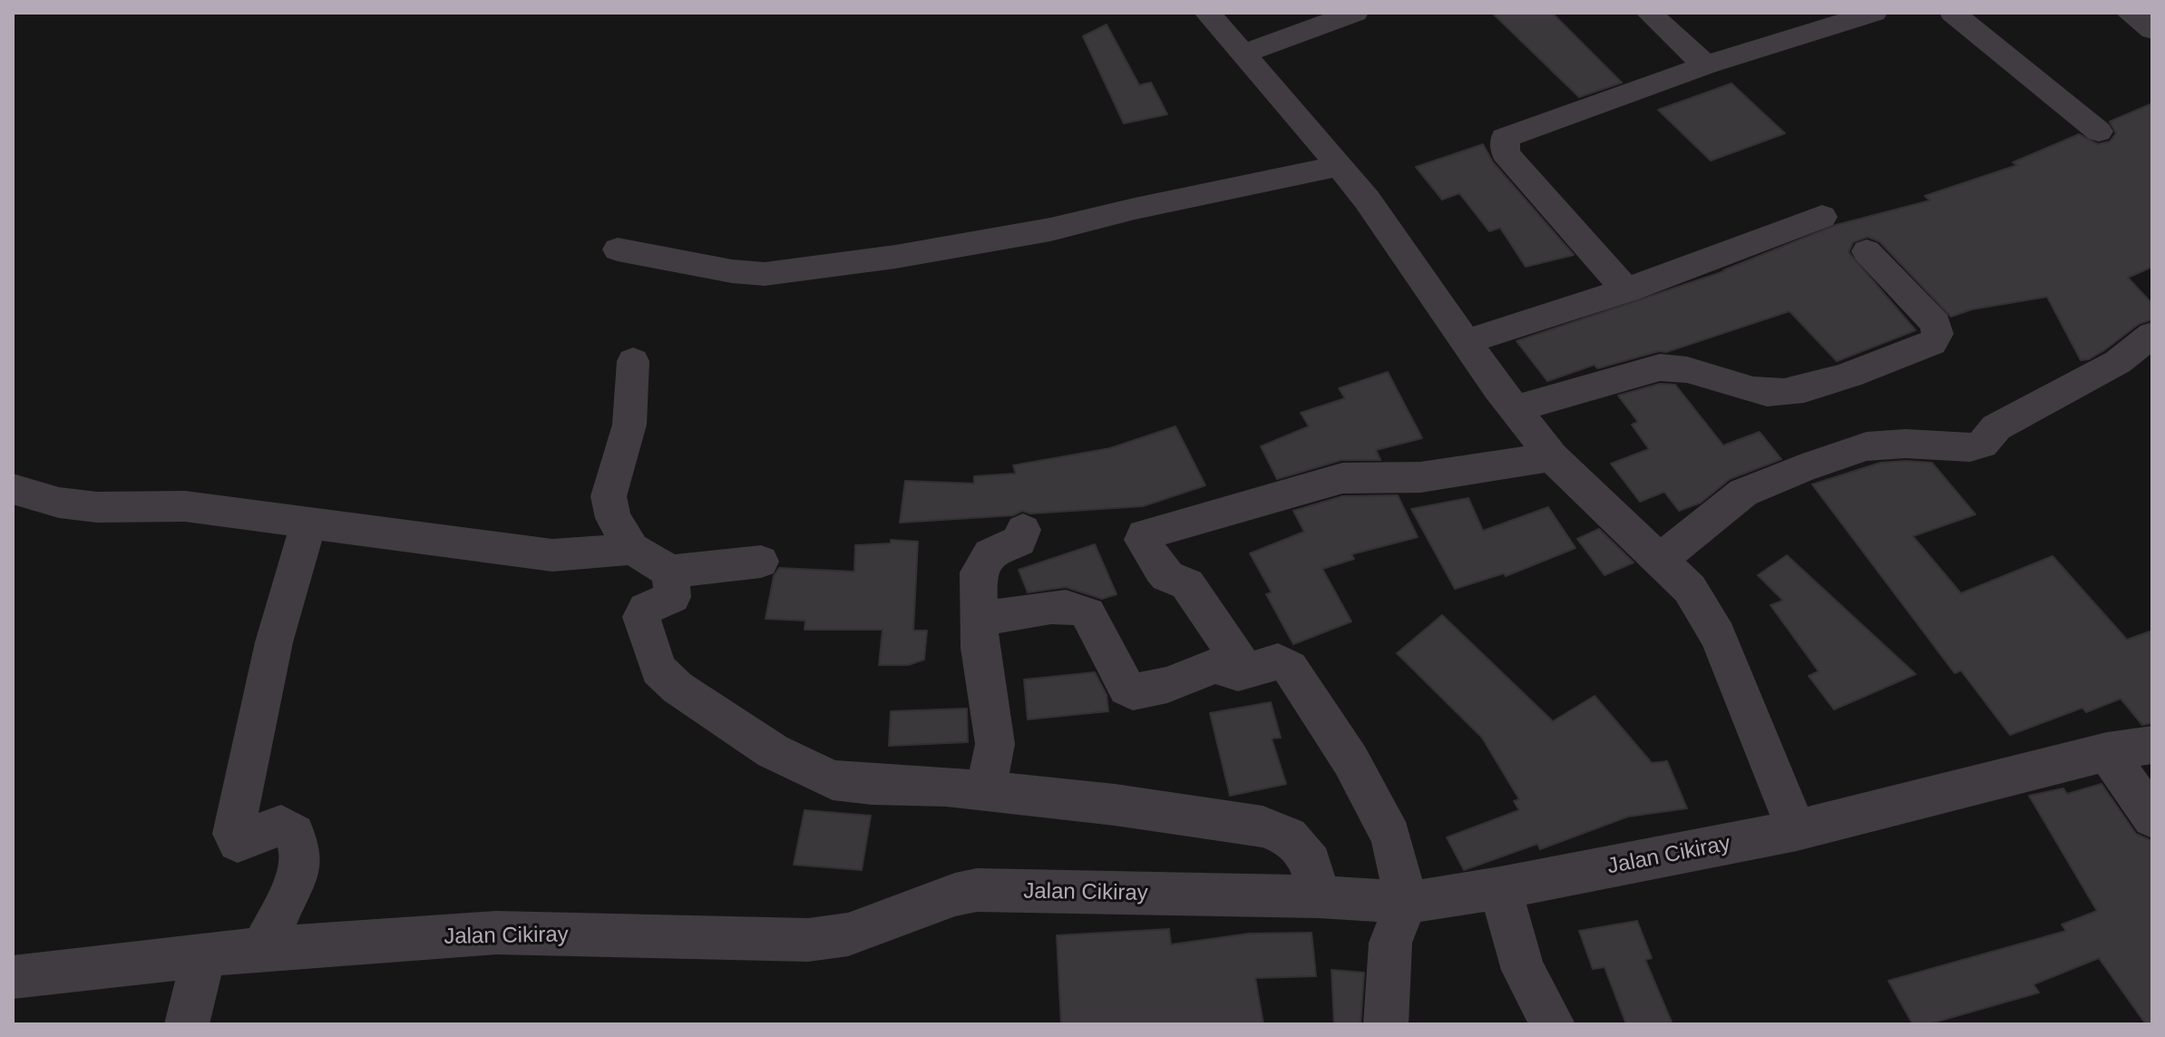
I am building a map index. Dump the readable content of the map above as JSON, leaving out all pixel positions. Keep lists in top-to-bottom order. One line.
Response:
{"streets":{"street":["Jalan Cikiray"]}}
